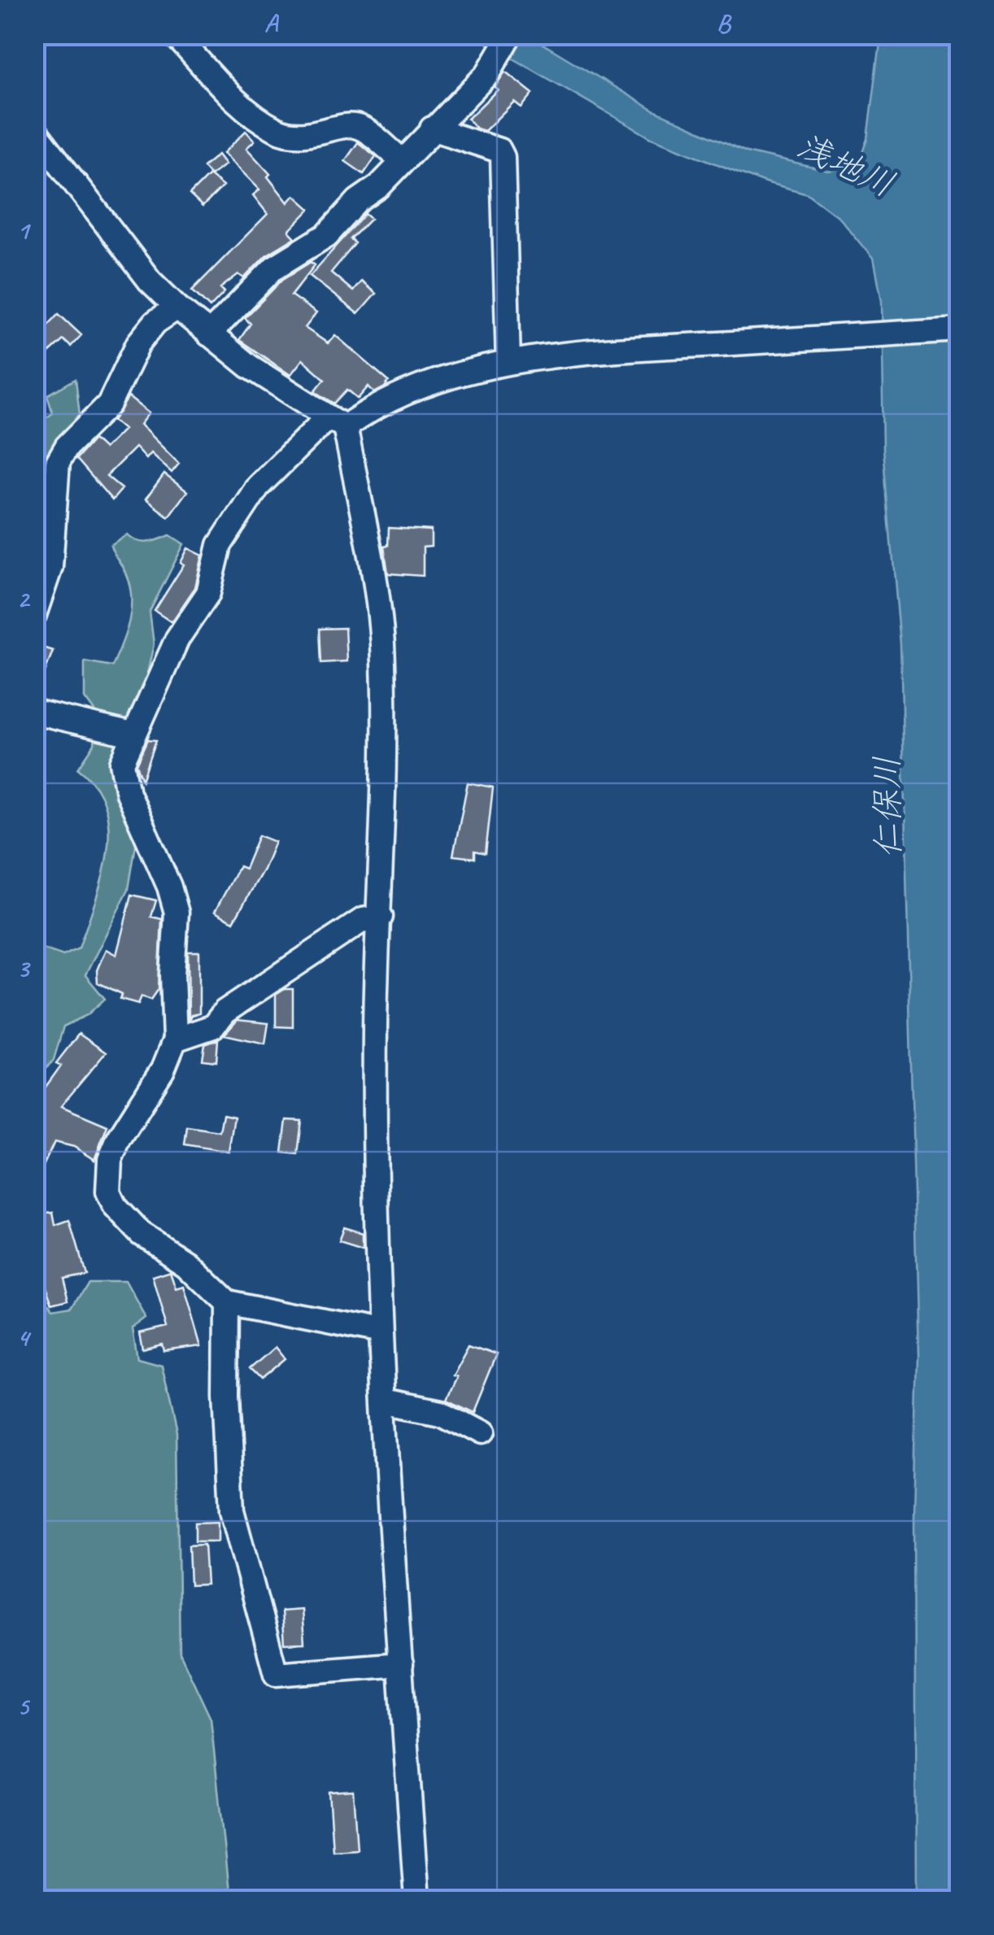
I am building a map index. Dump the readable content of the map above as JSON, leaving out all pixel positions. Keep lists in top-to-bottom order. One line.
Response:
{"water":["浅地川","仁保川"],"grid":{"columns":["A","B"],"rows":["1","2","3","4","5"]}}
